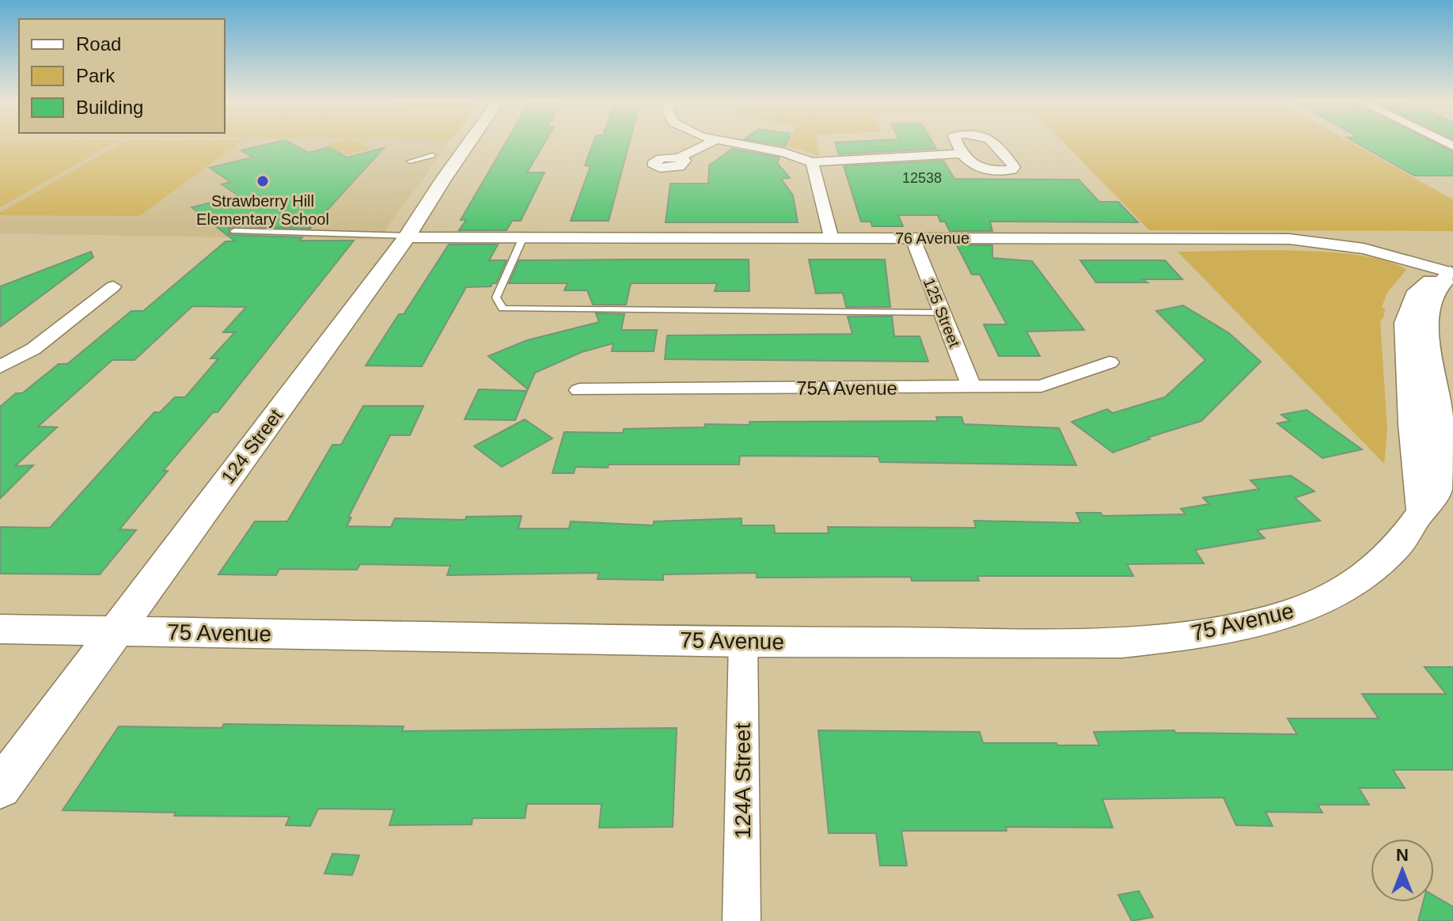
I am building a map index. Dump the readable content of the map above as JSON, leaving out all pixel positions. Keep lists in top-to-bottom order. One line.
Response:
{"streets":{"street":["76 Avenue","125 Street","75A Avenue","124 Street","75 Avenue","124A Street"]},"crossings":[["76 Avenue","125 Street"],["76 Avenue","124 Street"],["76 Avenue","75 Avenue"],["125 Street","75A Avenue"],["124 Street","75 Avenue"],["75 Avenue","124A Street"]],"places":["Strawberry Hill Elementary School"],"house_numbers":["12538"],"legend":["Road","Park","Building"],"north":"top"}
